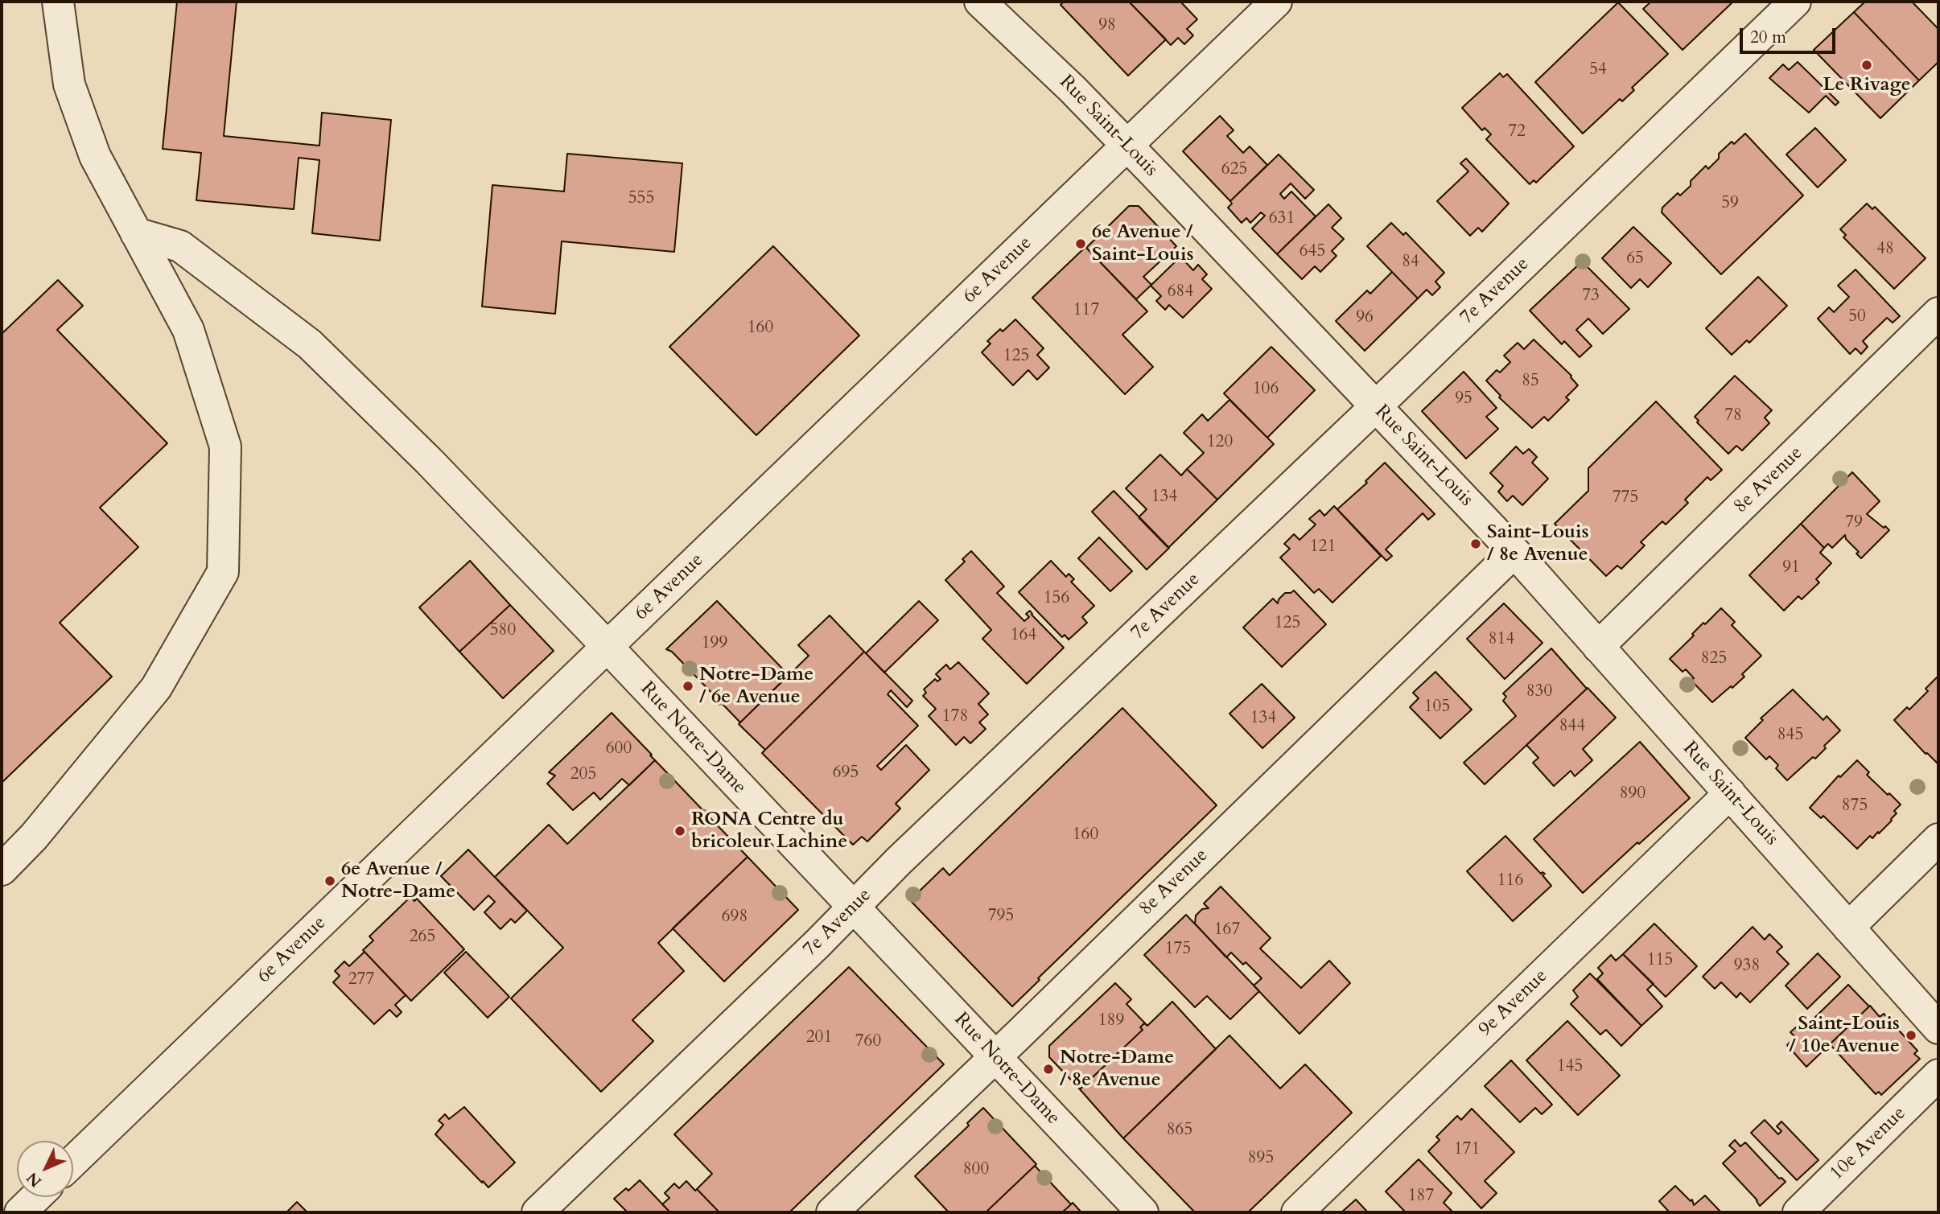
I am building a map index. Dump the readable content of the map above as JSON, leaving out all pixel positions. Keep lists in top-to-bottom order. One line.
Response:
{"streets":{"street":["Rue Saint-Louis","6e Avenue","7e Avenue","8e Avenue","Rue Notre-Dame","9e Avenue","10e Avenue"]},"crossings":[["Rue Saint-Louis","6e Avenue"],["Rue Saint-Louis","7e Avenue"],["Rue Saint-Louis","8e Avenue"],["Rue Saint-Louis","9e Avenue"],["6e Avenue","Rue Notre-Dame"],["7e Avenue","Rue Notre-Dame"],["8e Avenue","Rue Notre-Dame"]],"places":["Le Rivage","6e Avenue / Saint-Louis","Saint-Louis / 8e Avenue","Notre-Dame / 6e Avenue","RONA Centre du bricoleur Lachine","6e Avenue / Notre-Dame","Saint-Louis / 10e Avenue","Notre-Dame / 8e Avenue"],"house_numbers":["98","54","72","625","555","59","631","48","645","65","84","684","73","117","50","96","160","125","85","106","95","78","120","134","775","79","121","91","156","125","580","164","814","199","825","830","105","178","134","844","845","600","695","205","890","875","160","116","795","698","167","265","175","115","938","277","189","201","760","145","865","171","895","800","187"],"scale_bar":"20 m","north":"bottom left"}
